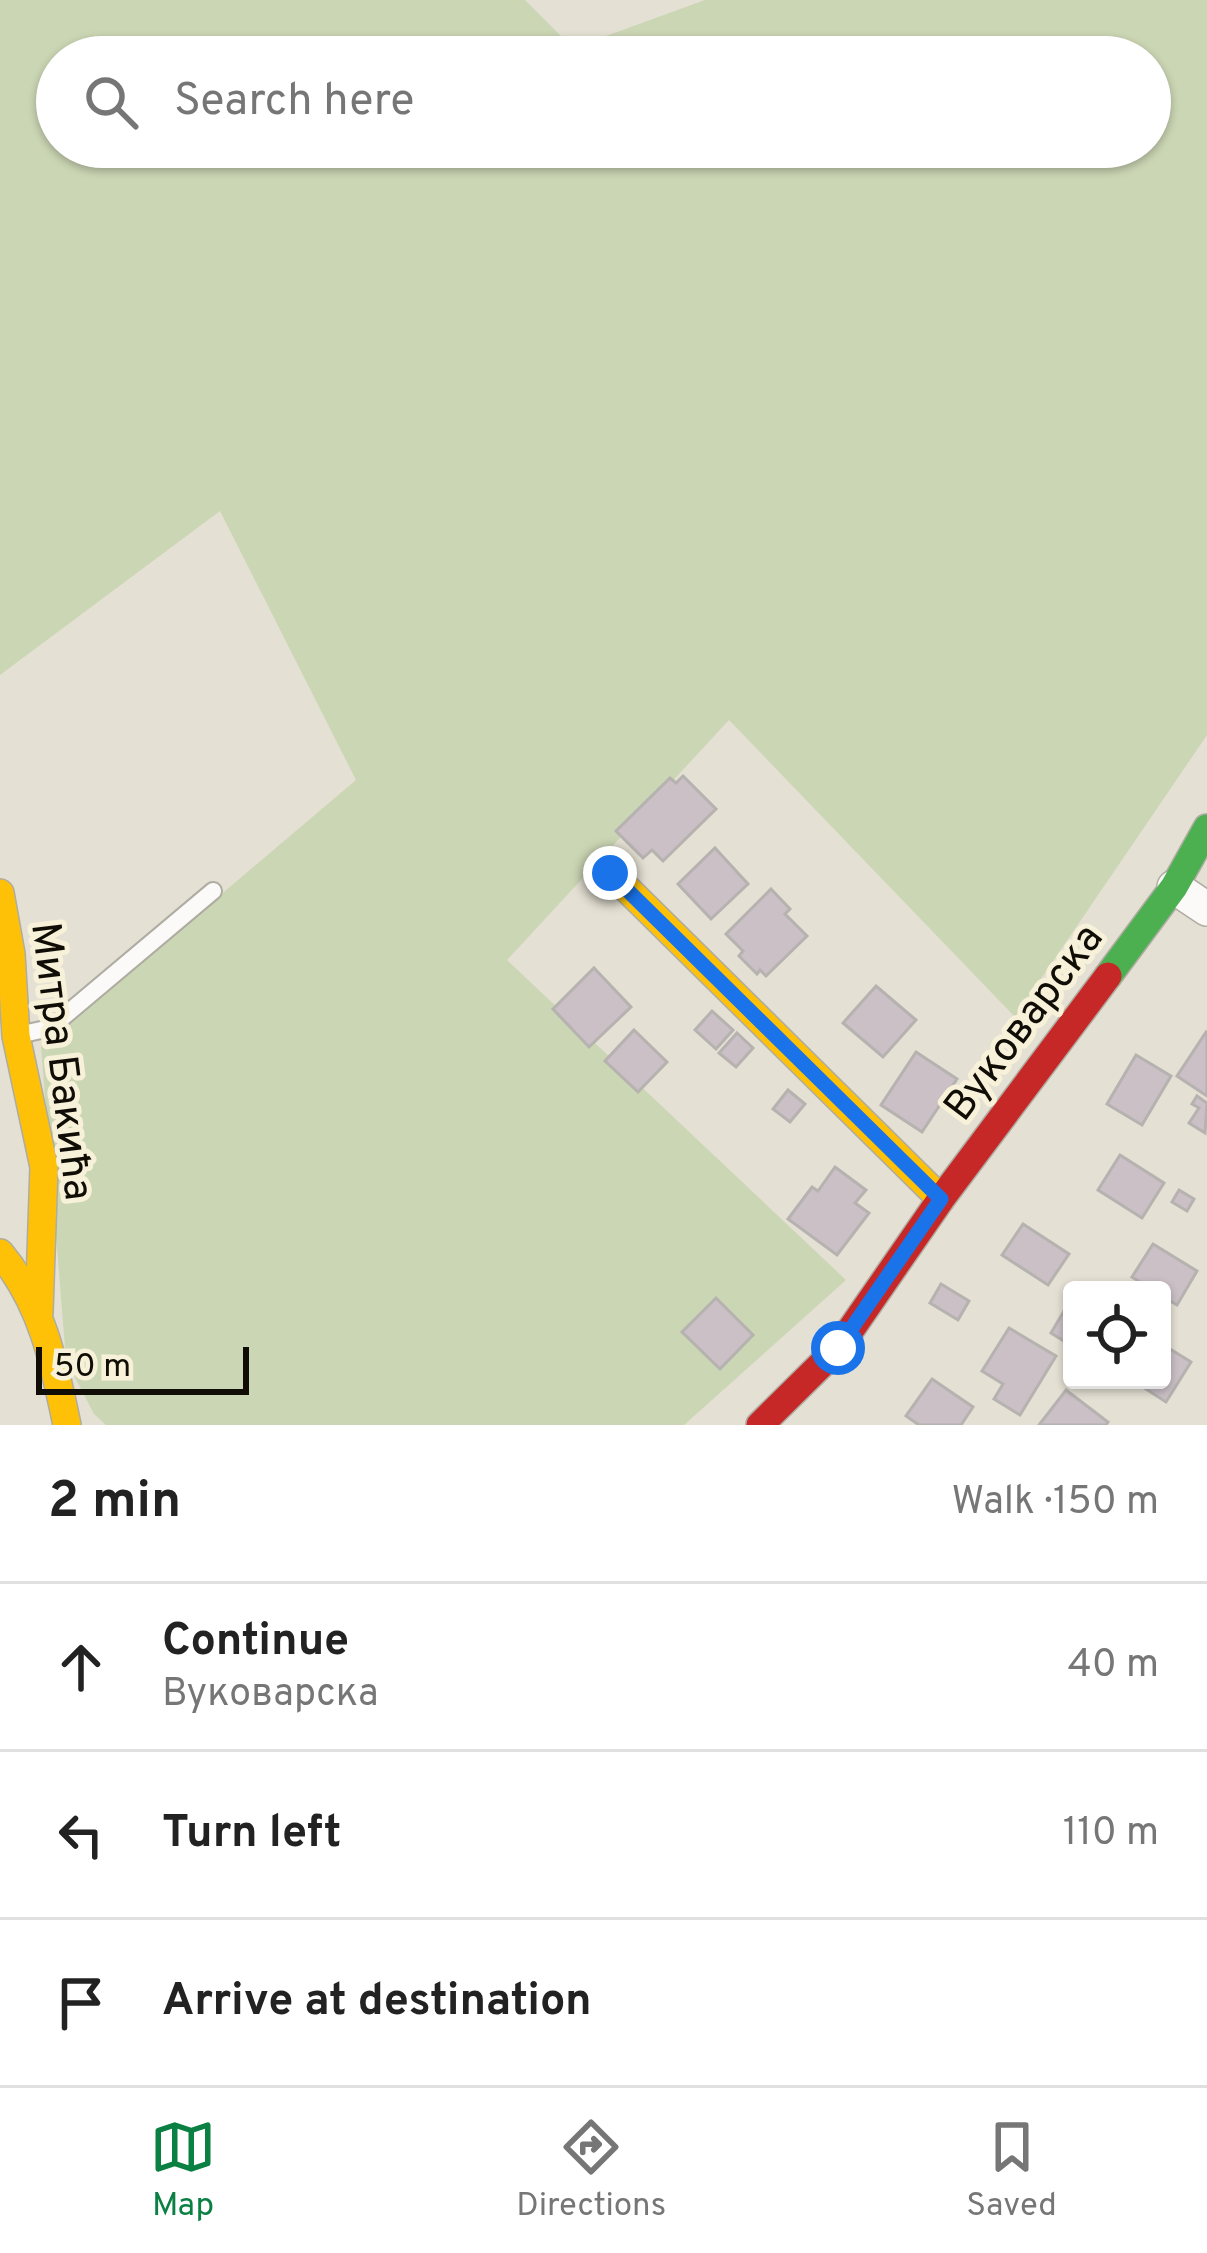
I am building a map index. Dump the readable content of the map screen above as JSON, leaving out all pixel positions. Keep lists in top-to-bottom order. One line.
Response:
{"streets":{"street":["Вуковарска","Митра Бакића"]},"scale_bar":"50 m","page":{"search":"Search here","scale":"50 m","heading":["2 min","Walk · 150 m"],"list":[["Continue","Вуковарска","40 m"],["Turn left","110 m"],"Arrive at destination"],"nav":["Map","Directions","Saved"]}}
